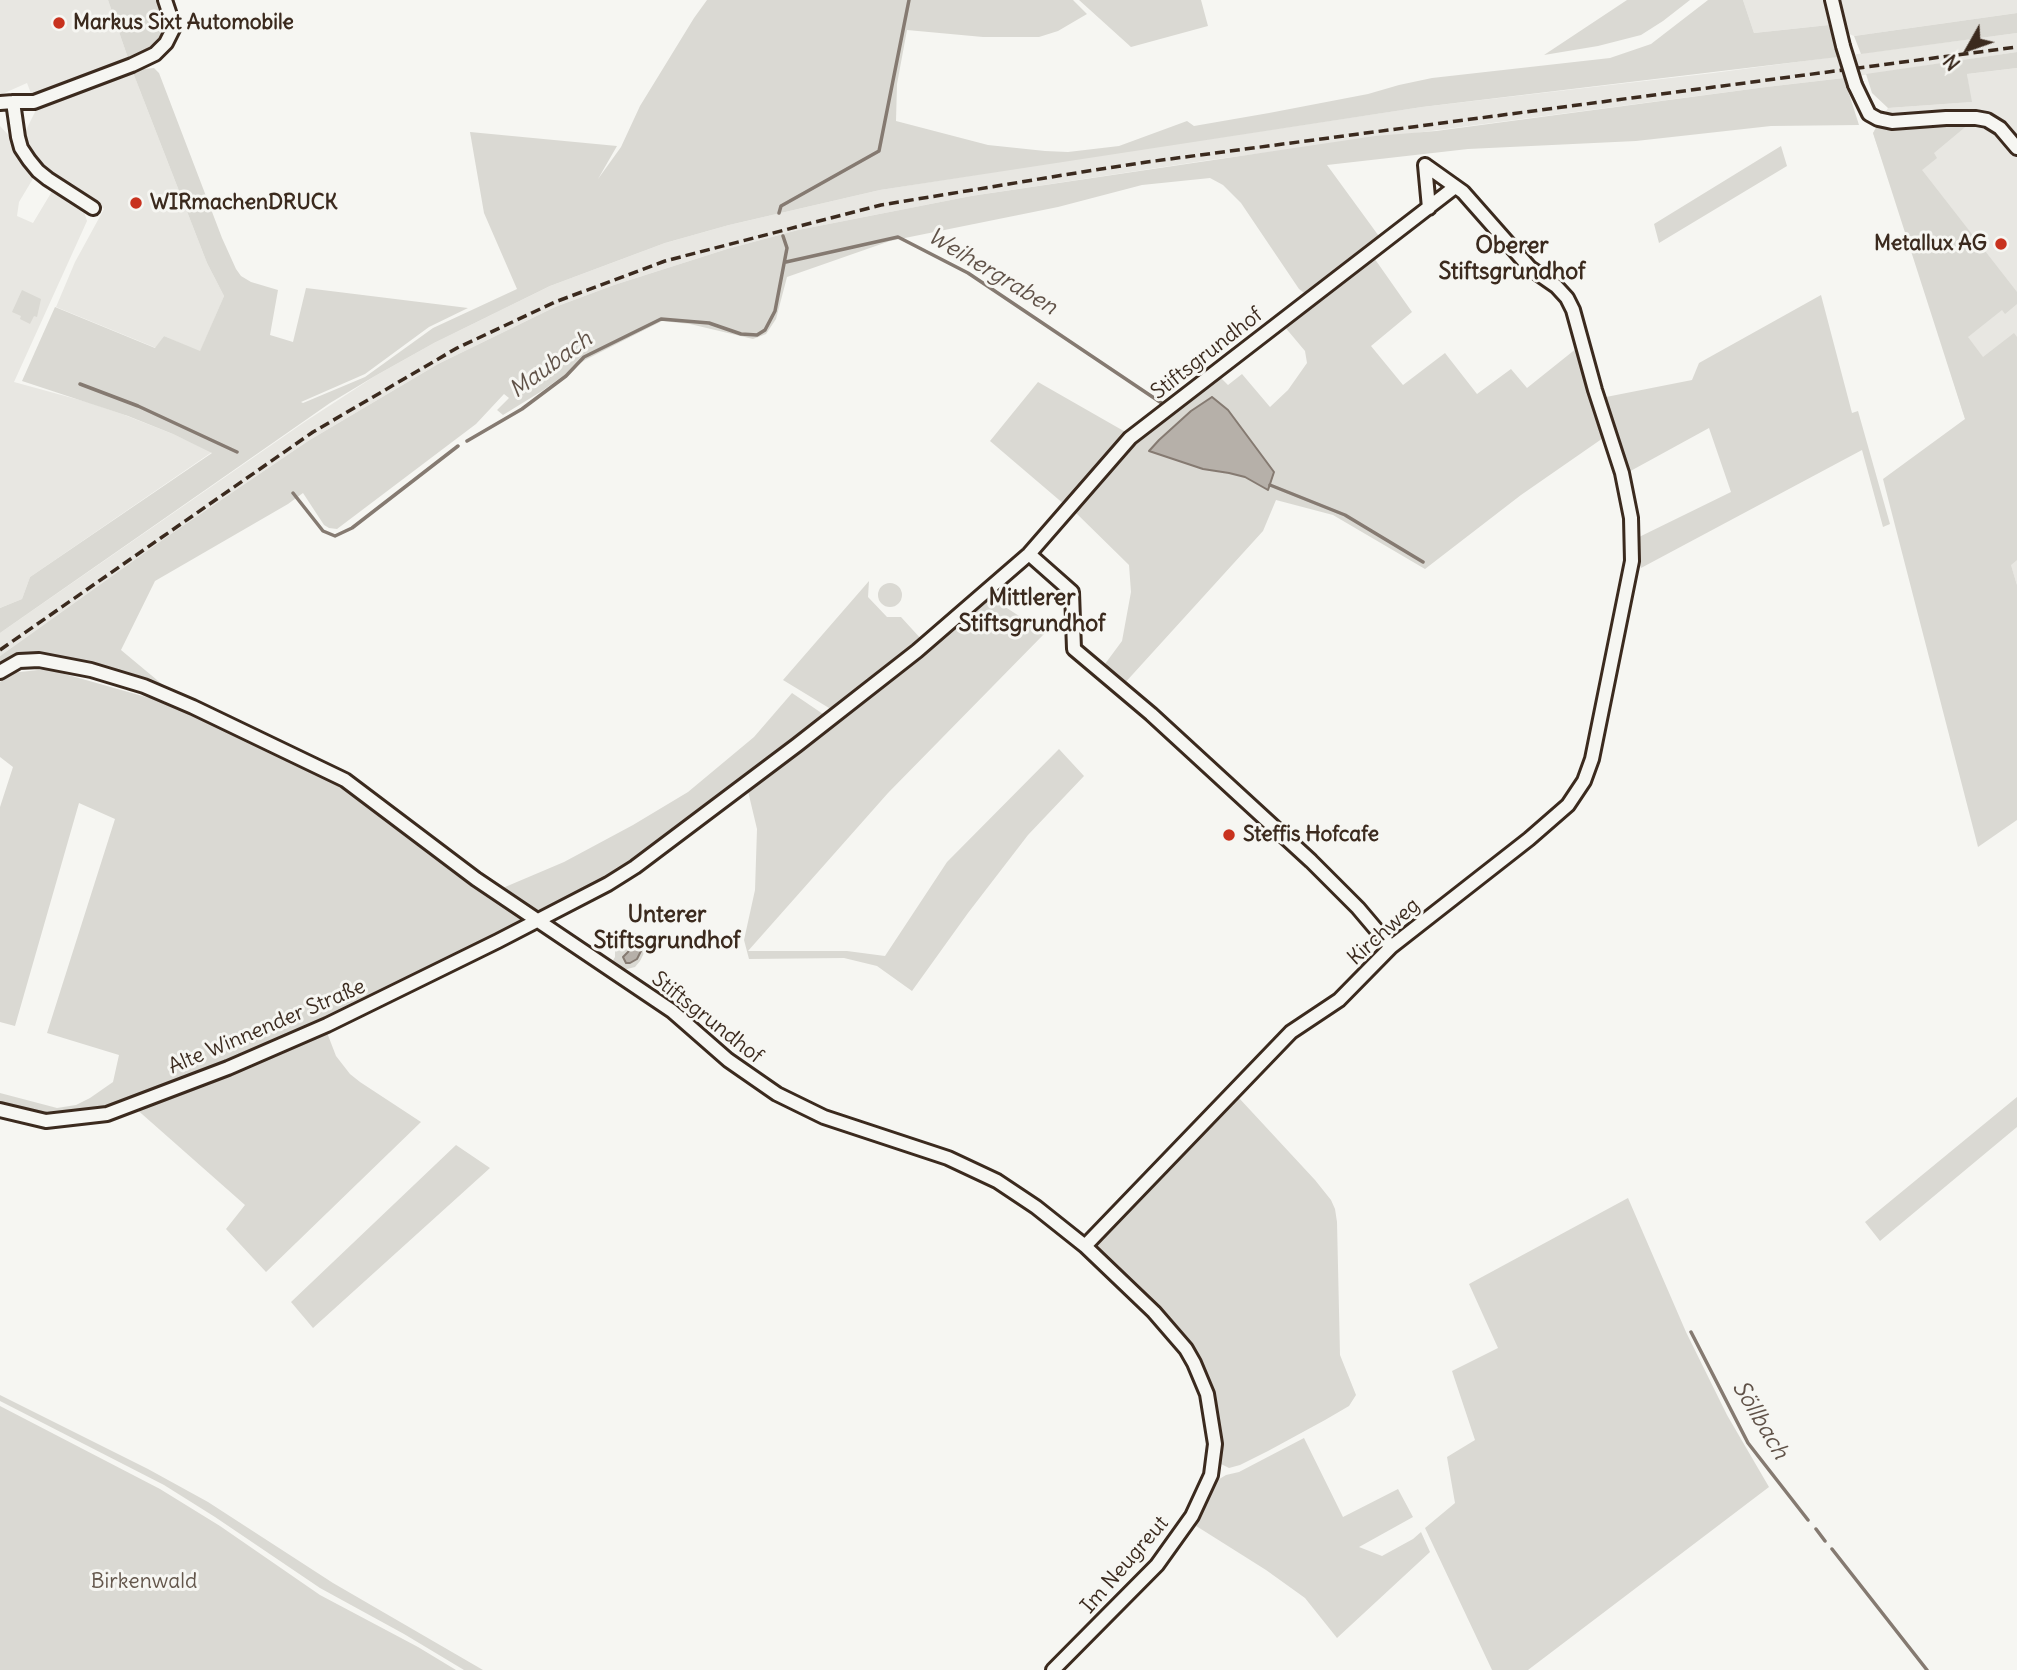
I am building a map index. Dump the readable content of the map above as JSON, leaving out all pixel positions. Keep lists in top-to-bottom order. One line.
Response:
{"streets":{"street":["Stiftsgrundhof","Kirchweg","Alte Winnender Straße","Im Neugreut"]},"crossings":[["Stiftsgrundhof","Kirchweg"],["Stiftsgrundhof","Alte Winnender Straße"],["Stiftsgrundhof","Im Neugreut"]],"districts":["Oberer Stiftsgrundhof","Mittlerer Stiftsgrundhof","Unterer Stiftsgrundhof"],"water":["Weihergraben","Maubach","Söllbach"],"parks":["Birkenwald"],"places":["Markus Sixt Automobile","WIRmachenDRUCK","Metallux AG","Steffis Hofcafe"],"north":"bottom left"}
